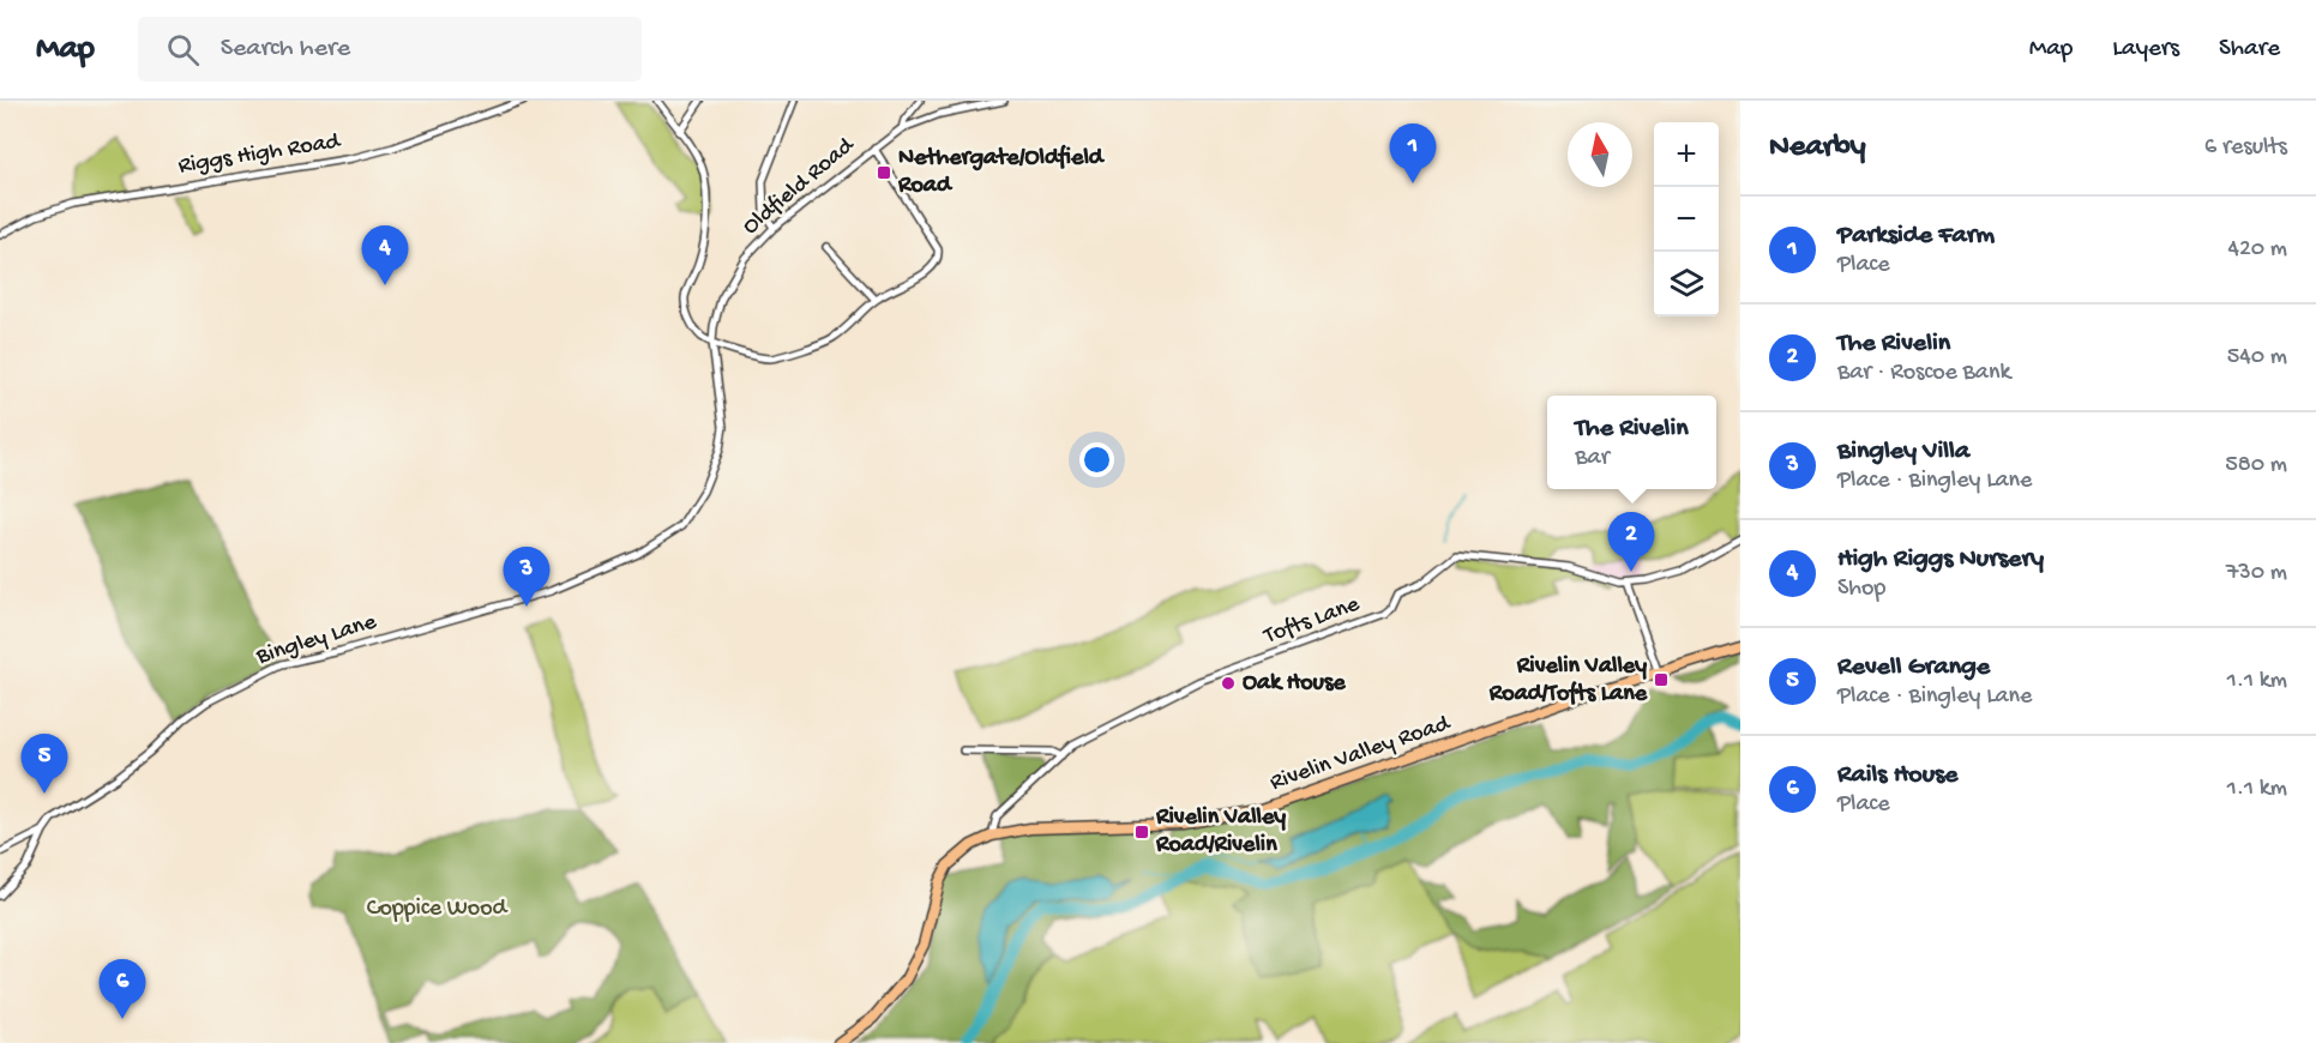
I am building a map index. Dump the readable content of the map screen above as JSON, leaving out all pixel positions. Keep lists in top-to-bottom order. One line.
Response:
{"streets":{"main road":["Rivelin Valley Road"],"street":["Riggs High Road","Oldfield Road","Tofts Lane","Bingley Lane"]},"crossings":[["Oldfield Road","Bingley Lane"],["Tofts Lane","Rivelin Valley Road"]],"parks":["Coppice Wood"],"places":{"transit":["Nethergate/Oldfield Road","Rivelin Valley Road/Tofts Lane","Rivelin Valley Road/Rivelin"],"other":["Oak House"]},"north":"top","page":{"header":"Map","search":"Search here","nav":["Map","Layers","Share"],"heading":["Nearby","6 results"],"map_buttons":["+","−"],"pins":["1","4","2","3","5","6"],"list":[{"mark":"1","name":"Parkside Farm","note":"Place","value":"420 m"},{"mark":"2","name":"The Rivelin","note":"Bar · Roscoe Bank","value":"540 m"},{"mark":"3","name":"Bingley Villa","note":"Place · Bingley Lane","value":"580 m"},{"mark":"4","name":"High Riggs Nursery","note":"Shop","value":"730 m"},{"mark":"5","name":"Revell Grange","note":"Place · Bingley Lane","value":"1.1 km"},{"mark":"6","name":"Rails House","note":"Place","value":"1.1 km"}],"popup":["The Rivelin","Bar"]}}
